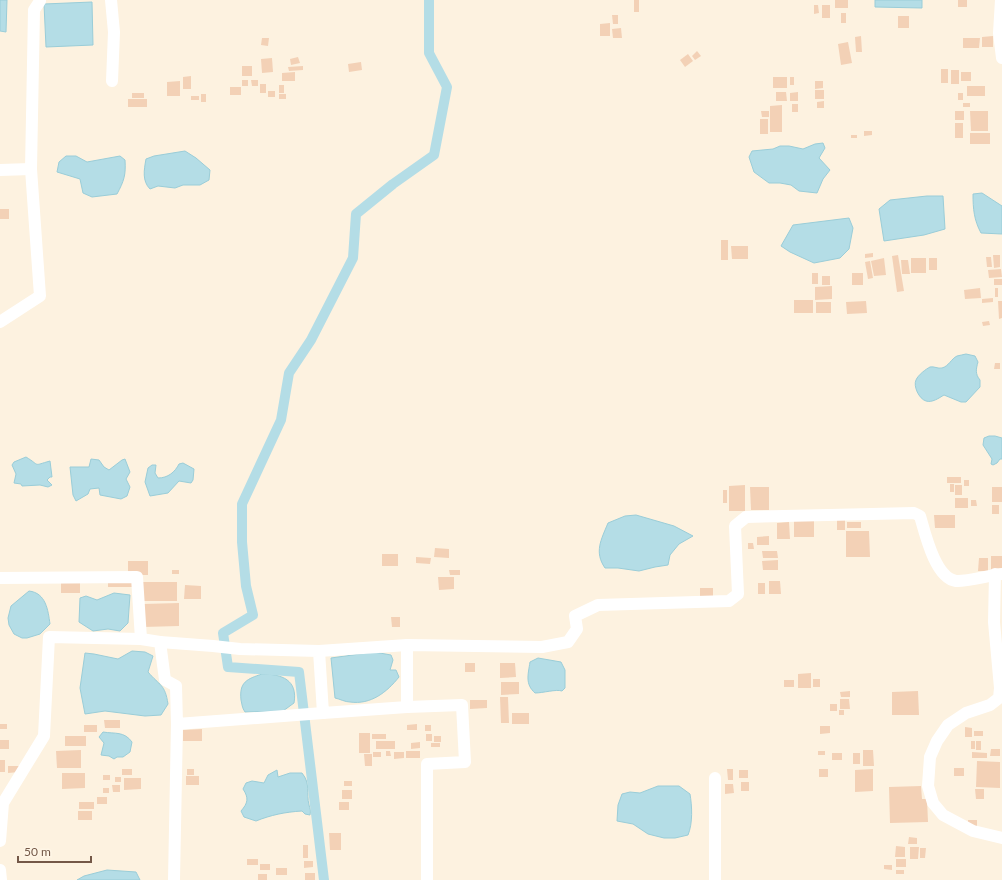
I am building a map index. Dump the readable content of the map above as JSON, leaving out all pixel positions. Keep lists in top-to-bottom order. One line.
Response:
{"scale_bar":"50 m"}
